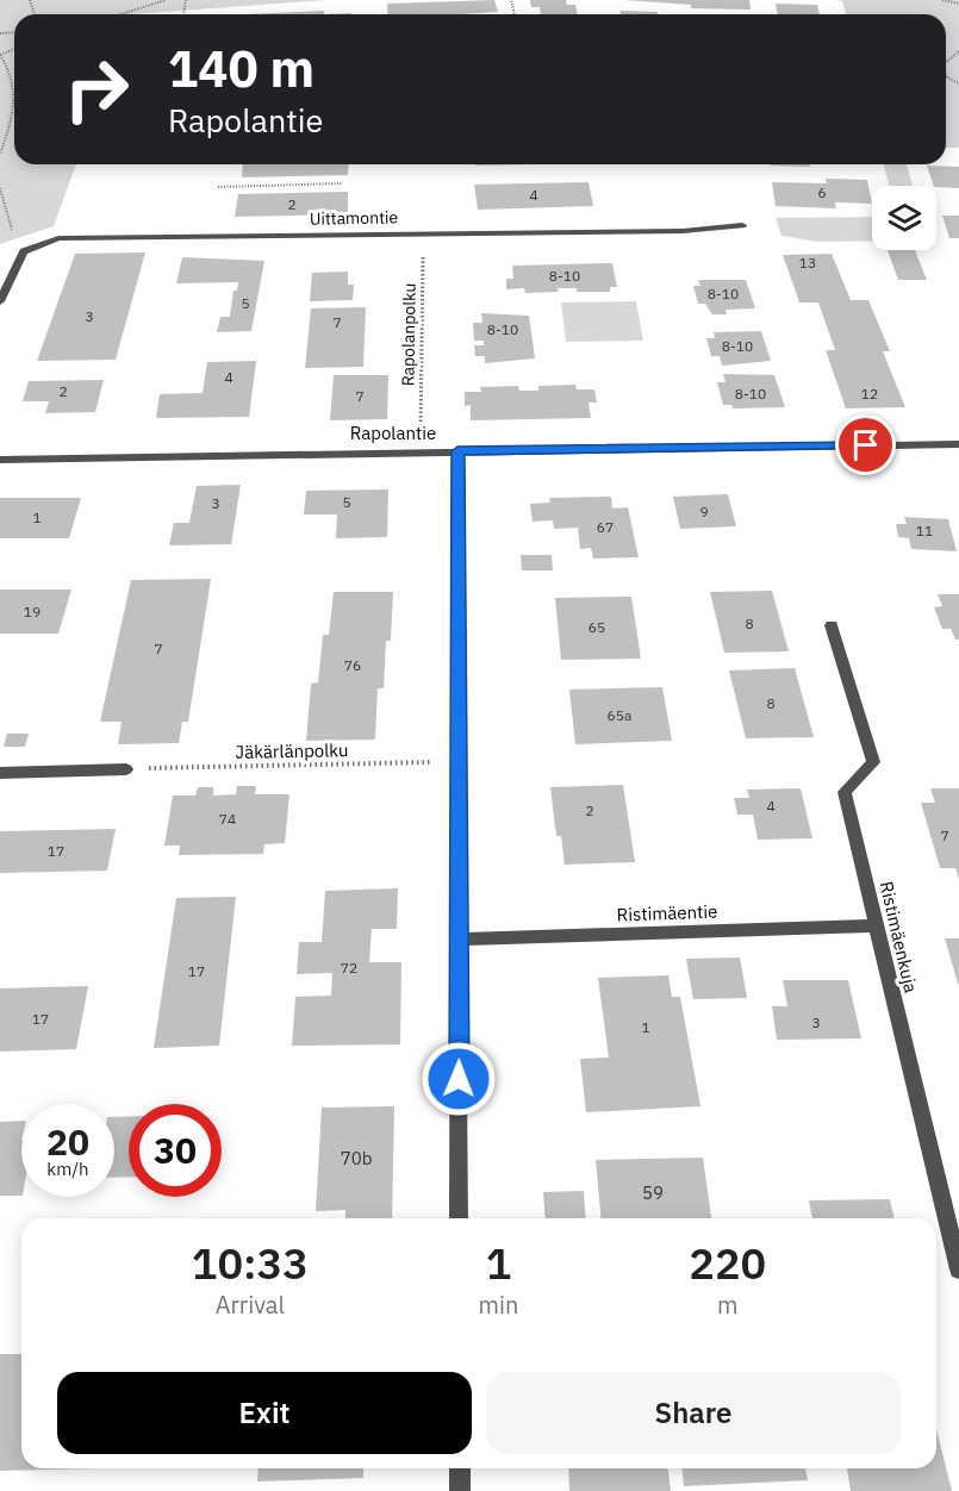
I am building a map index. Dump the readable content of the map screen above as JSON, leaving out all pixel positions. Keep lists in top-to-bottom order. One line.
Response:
{"streets":{"street":["Uittamontie","Rapolantie","Ristimäentie","Ristimäenkuja"],"path":["Rapolanpolku","Jäkärlänpolku"]},"crossings":[["Uittamontie","Rapolanpolku"],["Ristimäentie","Ristimäenkuja"]],"house_numbers":["6","4","2","13","8-10","8-10","5","3","7","8-10","8-10","4","2","8-10","12","7","5","3","9","1","67","11","19","8","65","7","76","8","65a","4","2","74","7","17","72","17","17","3","1","70b","59"],"page":{"turn":["140 m","Rapolantie"],"speed":"20 km/h","limit":"30","eta":["10:33","Arrival","1","min","220","m"],"buttons":["Exit","Share"]}}
